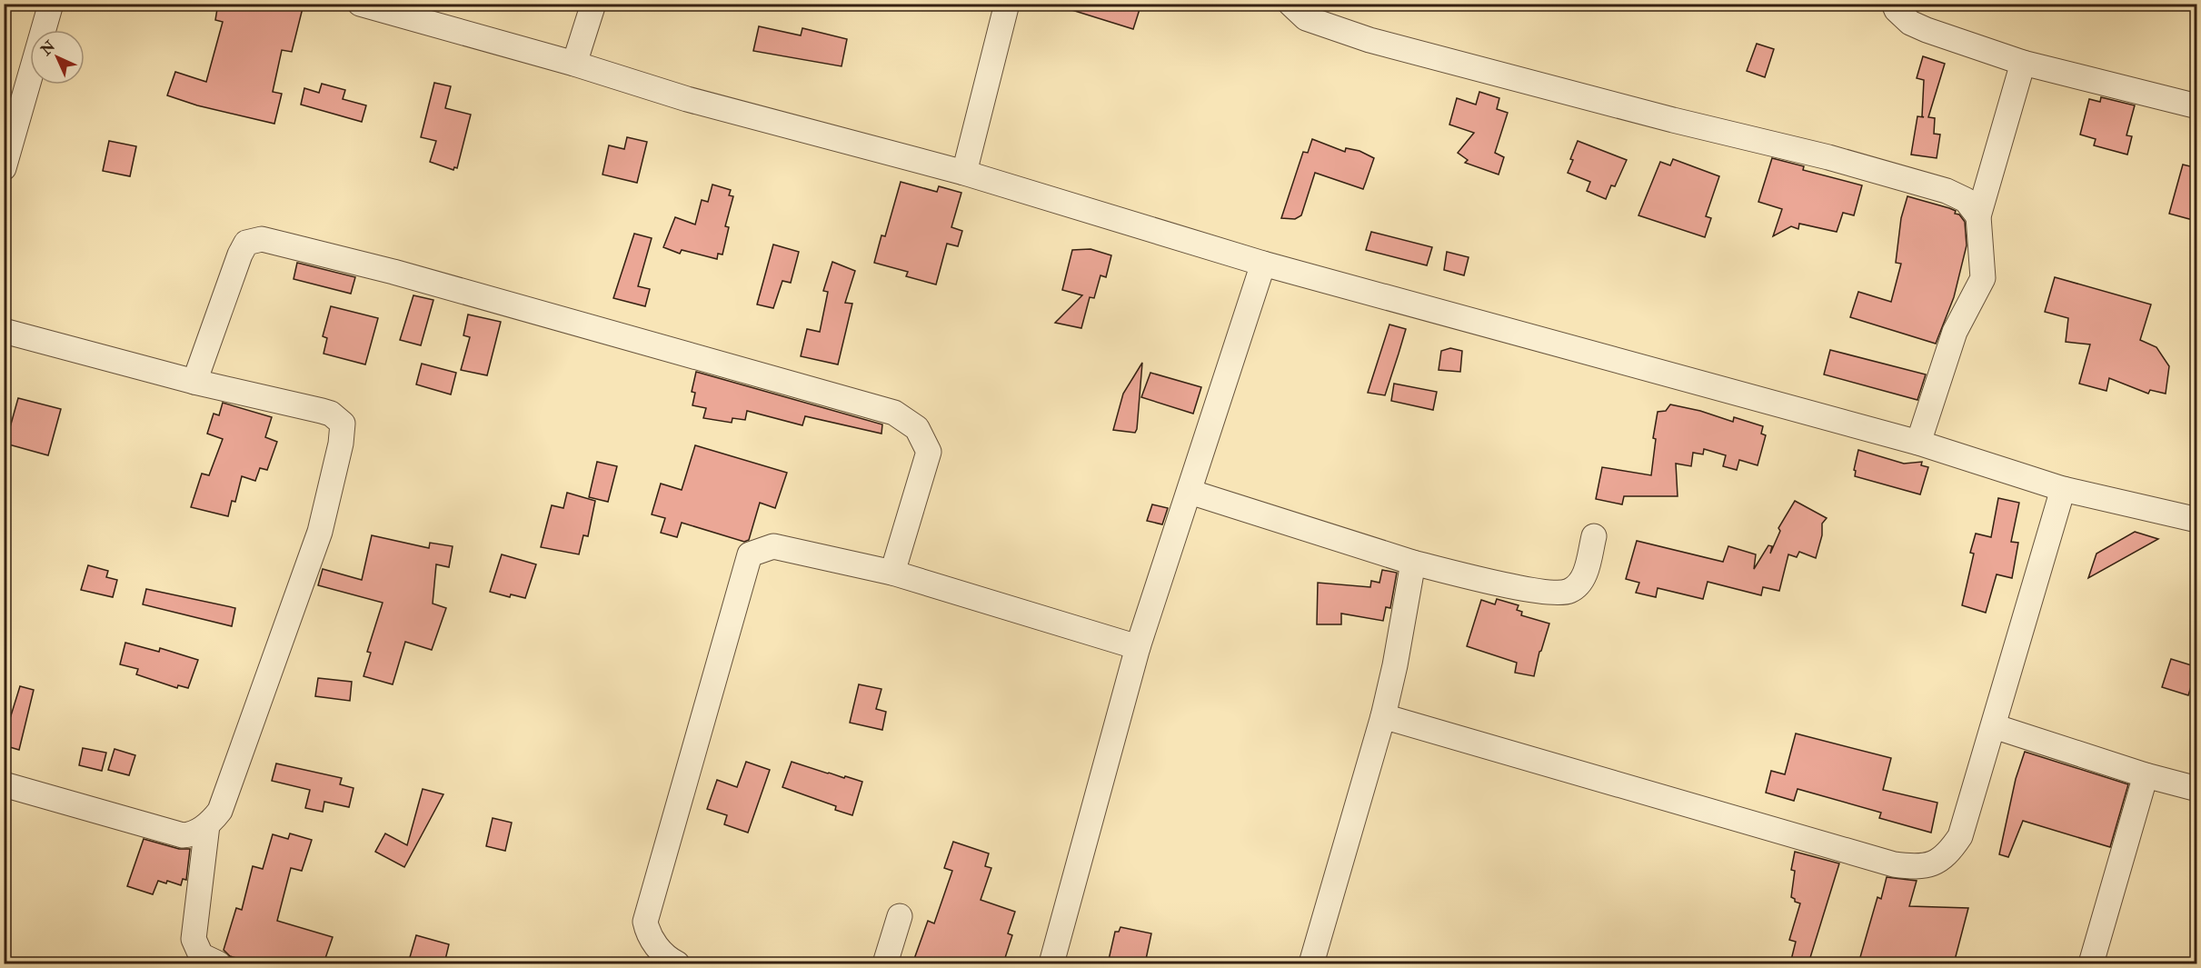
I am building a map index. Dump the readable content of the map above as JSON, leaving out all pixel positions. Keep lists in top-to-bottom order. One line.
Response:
{"north":"top left"}
